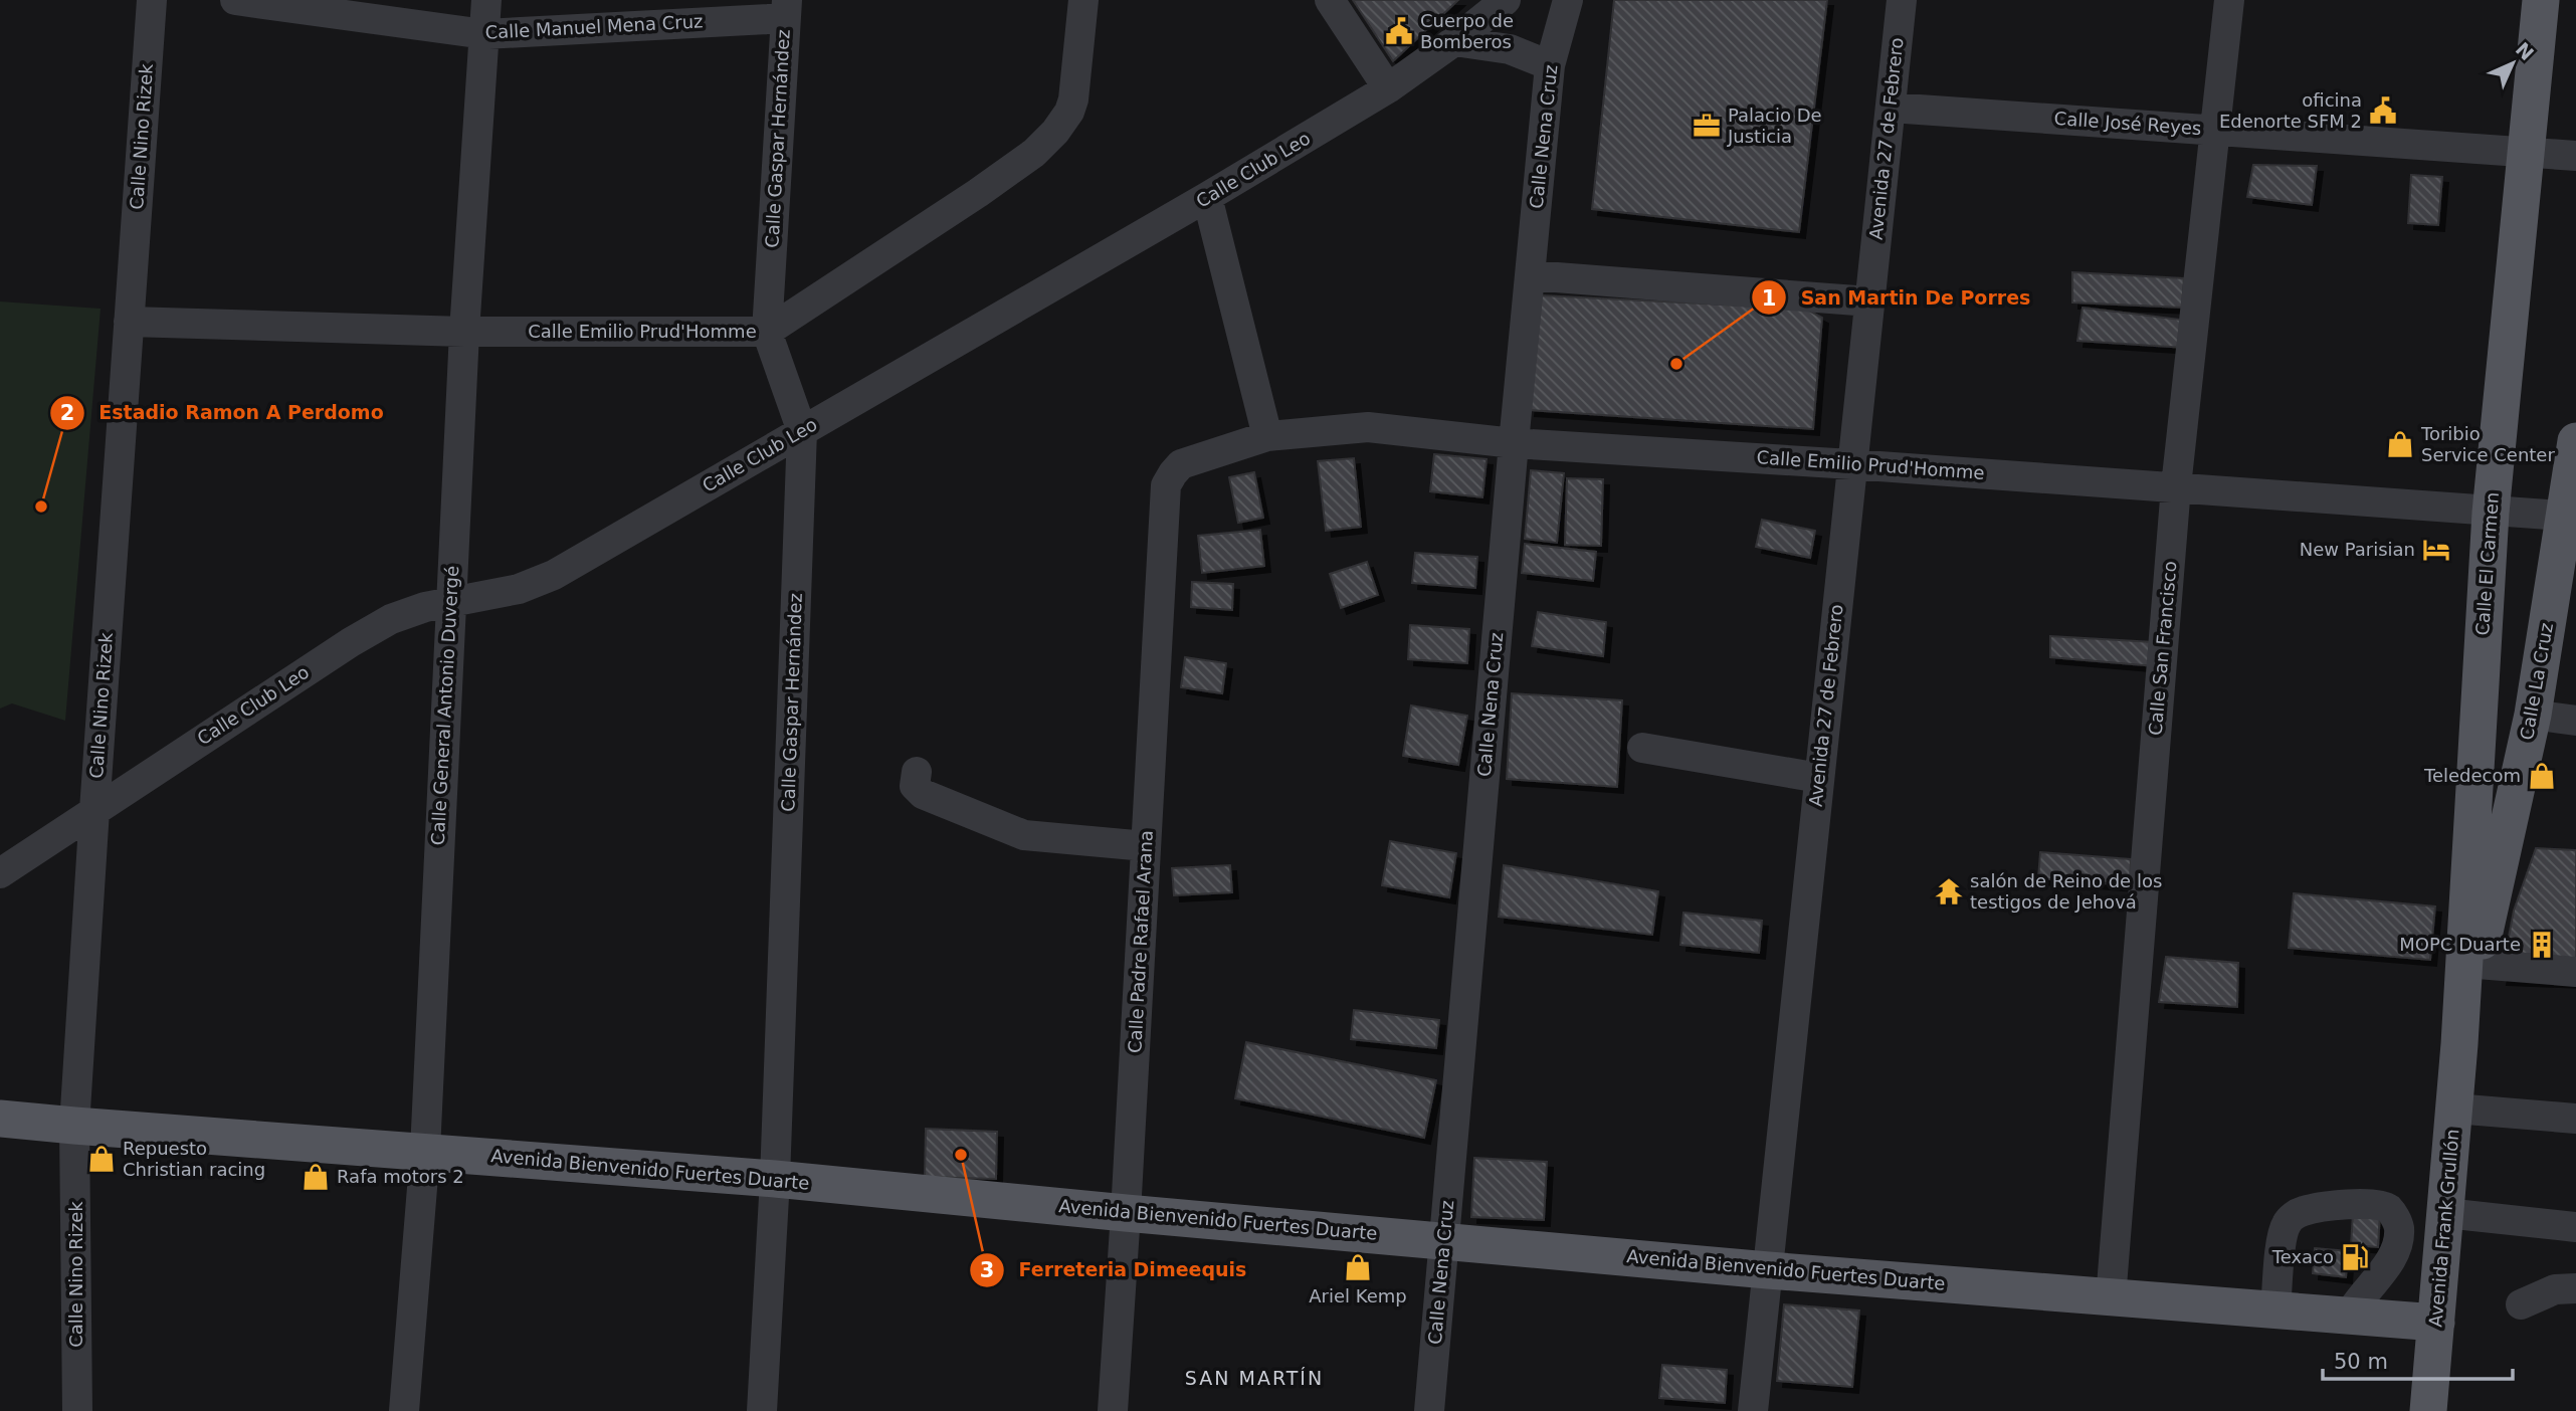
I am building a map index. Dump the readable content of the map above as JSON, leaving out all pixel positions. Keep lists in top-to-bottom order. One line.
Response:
{"streets":{"main road":["Calle El Carmen","Calle La Cruz","Avenida Bienvenido Fuertes Duarte","Avenida Frank Grullón"],"street":["Calle Manuel Mena Cruz","Calle José Reyes","Calle Nino Rizek","Calle Nena Cruz","Calle Gaspar Hernández","Avenida 27 de Febrero","Calle Club Leo","Calle Emilio Prud'Homme","Calle San Francisco","Calle General Antonio Duvergé","Calle Padre Rafael Arana"]},"crossings":[["Calle Manuel Mena Cruz","Calle Gaspar Hernández"],["Calle Manuel Mena Cruz","Calle General Antonio Duvergé"],["Calle José Reyes","Avenida 27 de Febrero"],["Calle José Reyes","Calle El Carmen"],["Calle José Reyes","Calle San Francisco"],["Calle Nino Rizek","Calle Club Leo"],["Calle Nino Rizek","Calle Emilio Prud'Homme"],["Calle Nino Rizek","Avenida Bienvenido Fuertes Duarte"],["Calle Nena Cruz","Calle Emilio Prud'Homme"],["Calle Nena Cruz","Avenida Bienvenido Fuertes Duarte"],["Calle Gaspar Hernández","Calle Club Leo"],["Calle Gaspar Hernández","Calle Emilio Prud'Homme"],["Calle Gaspar Hernández","Avenida Bienvenido Fuertes Duarte"],["Avenida 27 de Febrero","Calle Emilio Prud'Homme"],["Avenida 27 de Febrero","Avenida Bienvenido Fuertes Duarte"],["Calle Club Leo","Calle General Antonio Duvergé"],["Calle Emilio Prud'Homme","Calle El Carmen"],["Calle Emilio Prud'Homme","Calle San Francisco"],["Calle Emilio Prud'Homme","Calle La Cruz"],["Calle Emilio Prud'Homme","Calle General Antonio Duvergé"],["Calle Emilio Prud'Homme","Calle Padre Rafael Arana"],["Calle El Carmen","Calle La Cruz"],["Calle El Carmen","Avenida Frank Grullón"],["Calle San Francisco","Avenida Bienvenido Fuertes Duarte"],["Calle La Cruz","Avenida Frank Grullón"],["Calle General Antonio Duvergé","Avenida Bienvenido Fuertes Duarte"],["Calle Padre Rafael Arana","Avenida Bienvenido Fuertes Duarte"],["Avenida Bienvenido Fuertes Duarte","Avenida Frank Grullón"]],"districts":["SAN MARTÍN"],"places":{"public building":["Cuerpo de Bomberos","oficina Edenorte SFM 2"],"office":["Palacio De Justicia"],"other":["San Martin De Porres","Estadio Ramon A Perdomo","Ferreteria Dimeequis"],"shop":["Toribio Service Center","Teledecom","Repuesto Christian racing","Rafa motors 2","Ariel Kemp"],"hotel":["New Parisian"],"temple":["salón de Reino de los testigos de Jehová"],"building":["MOPC Duarte"],"fuel station":["Texaco"]},"scale_bar":"50 m","north":"top right"}
